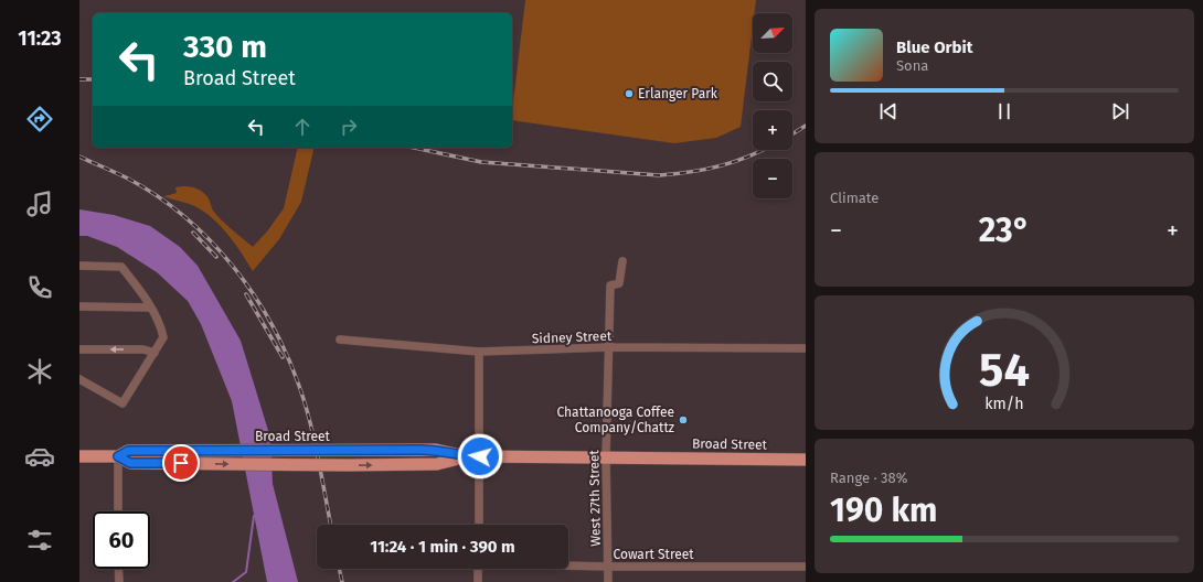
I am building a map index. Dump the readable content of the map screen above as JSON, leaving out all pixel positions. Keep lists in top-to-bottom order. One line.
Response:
{"streets":{"main road":["Broad Street"],"street":["Sidney Street","West 27th Street","Cowart Street"]},"crossings":[["Sidney Street","West 27th Street"],["Broad Street","West 27th Street"],["West 27th Street","Cowart Street"]],"places":["Erlanger Park","Chattanooga Coffee Company/Chattz"],"north":"top right","page":{"tabs":"11:23","map_buttons":["+","−"],"turn":["330 m","Broad Street"],"song":["Blue Orbit","Sona"],"tile":["Climate",["Range · 38%","190 km"]],"heat":["−","23°","+"],"limit":"60","trip":"11:24 · 1 min · 390 m","gauge":["54","km/h"]}}
